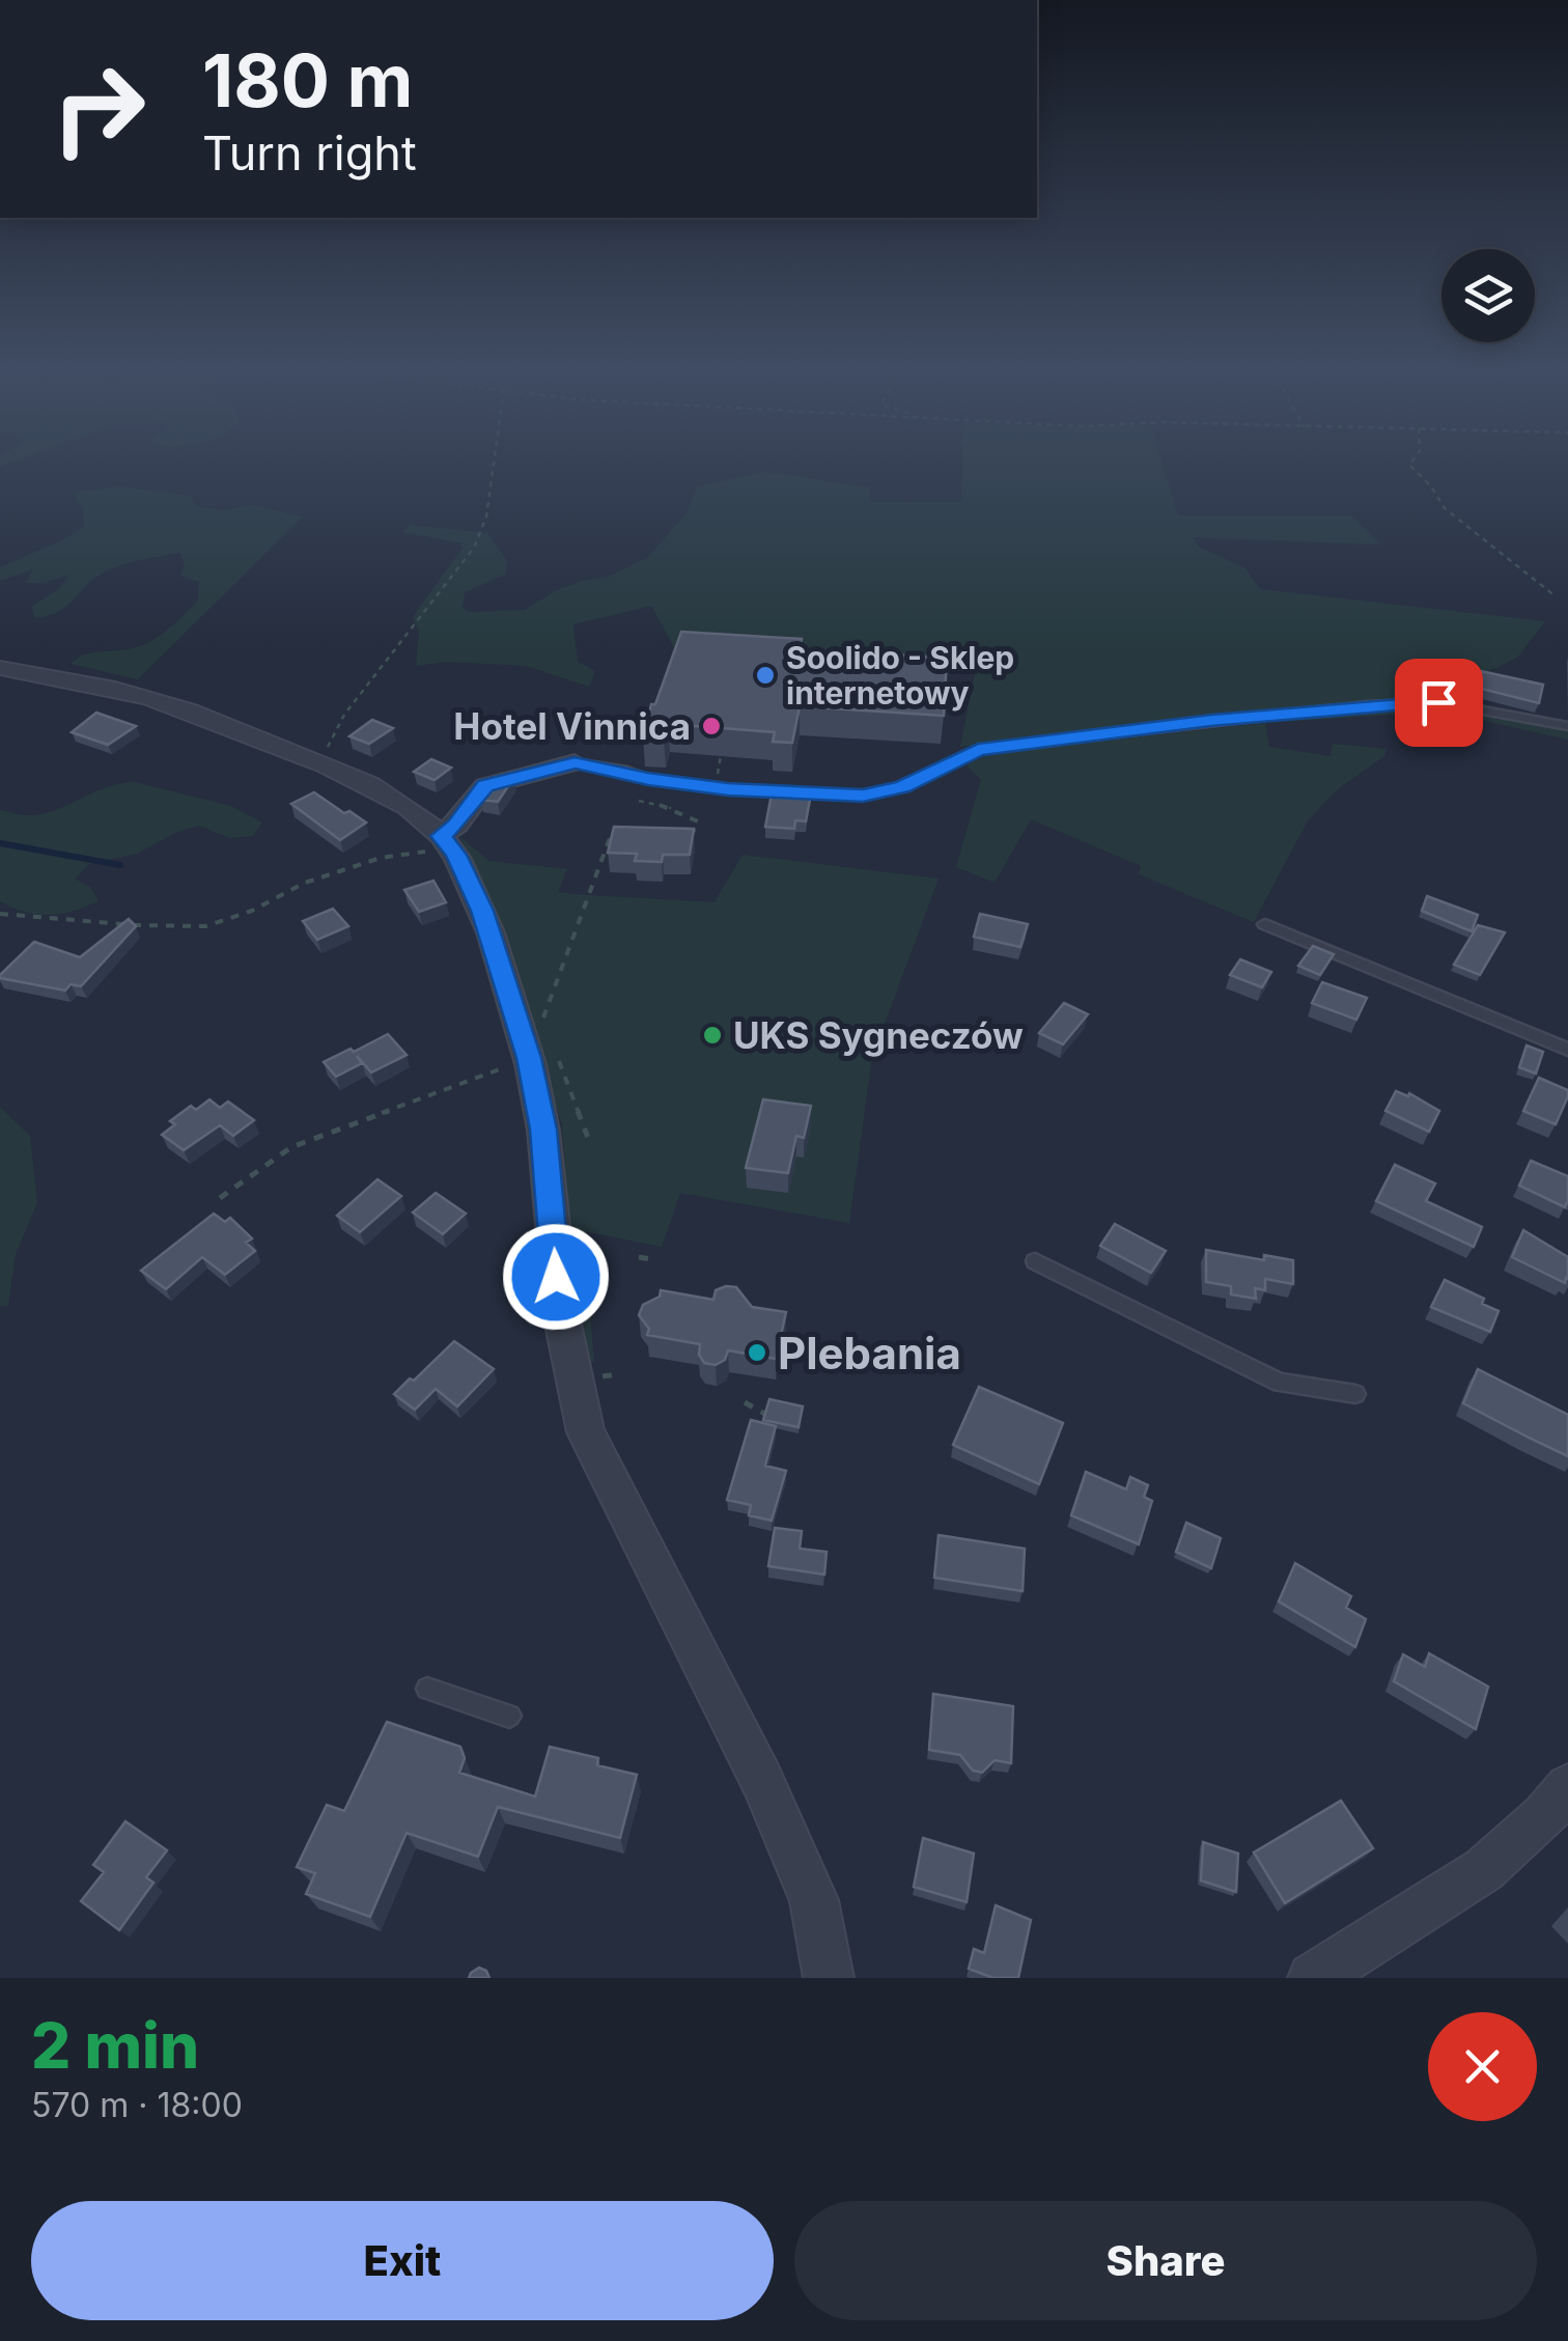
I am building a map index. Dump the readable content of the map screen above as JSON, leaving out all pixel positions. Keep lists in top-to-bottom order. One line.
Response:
{"places":["Soolido - Sklep internetowy","Hotel Vinnica","UKS Sygneczów","Plebania"],"page":{"turn":["180 m","Turn right"],"heading":["2 min","570 m · 18:00"],"buttons":["Exit","Share"]}}
